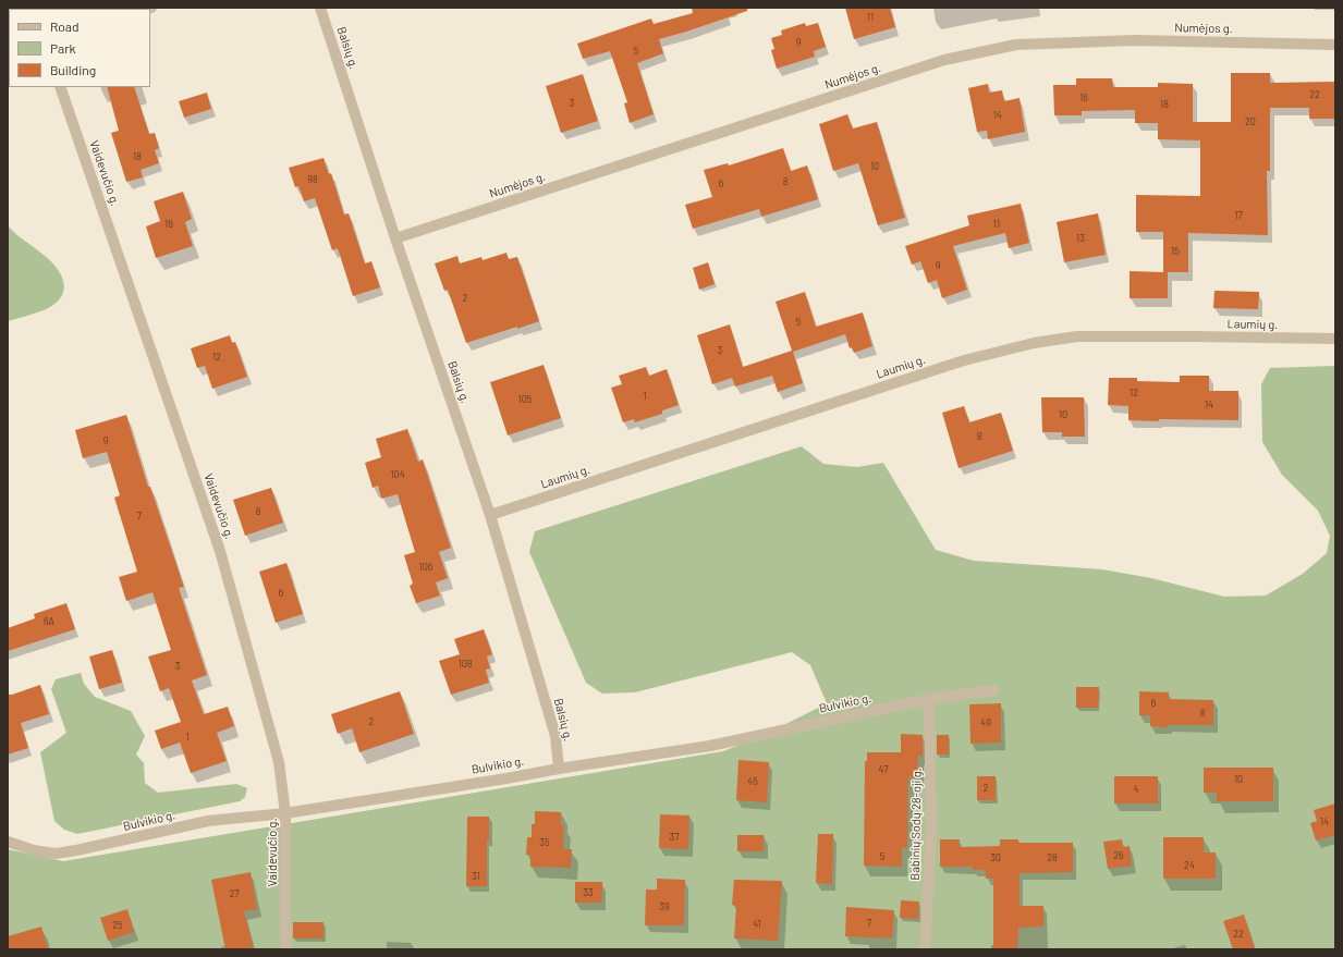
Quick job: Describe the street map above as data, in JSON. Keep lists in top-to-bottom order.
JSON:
{
  "streets": {
    "street": [
      "Numėjos g.",
      "Balsių g.",
      "Vaidevučio g.",
      "Laumių g.",
      "Bulvikio g.",
      "Babinių Sodų 28-oji g."
    ]
  },
  "crossings": [
    ["Numėjos g.", "Balsių g."],
    ["Balsių g.", "Laumių g."],
    ["Balsių g.", "Bulvikio g."],
    ["Vaidevučio g.", "Bulvikio g."],
    ["Bulvikio g.", "Babinių Sodų 28-oji g."]
  ],
  "house_numbers": [
    "11",
    "9",
    "5",
    "22",
    "16",
    "3",
    "18",
    "14",
    "20",
    "18",
    "10",
    "98",
    "8",
    "6",
    "17",
    "16",
    "11",
    "13",
    "15",
    "9",
    "2",
    "5",
    "3",
    "12",
    "12",
    "1",
    "105",
    "14",
    "10",
    "8",
    "9",
    "104",
    "8",
    "7",
    "106",
    "6",
    "6A",
    "108",
    "3",
    "6",
    "8",
    "2",
    "49",
    "1",
    "47",
    "10",
    "45",
    "2",
    "4",
    "14",
    "37",
    "35",
    "26",
    "5",
    "30",
    "28",
    "24",
    "31",
    "33",
    "27",
    "39",
    "7",
    "41",
    "25",
    "22"
  ],
  "legend": ["Road", "Park", "Building"]
}
